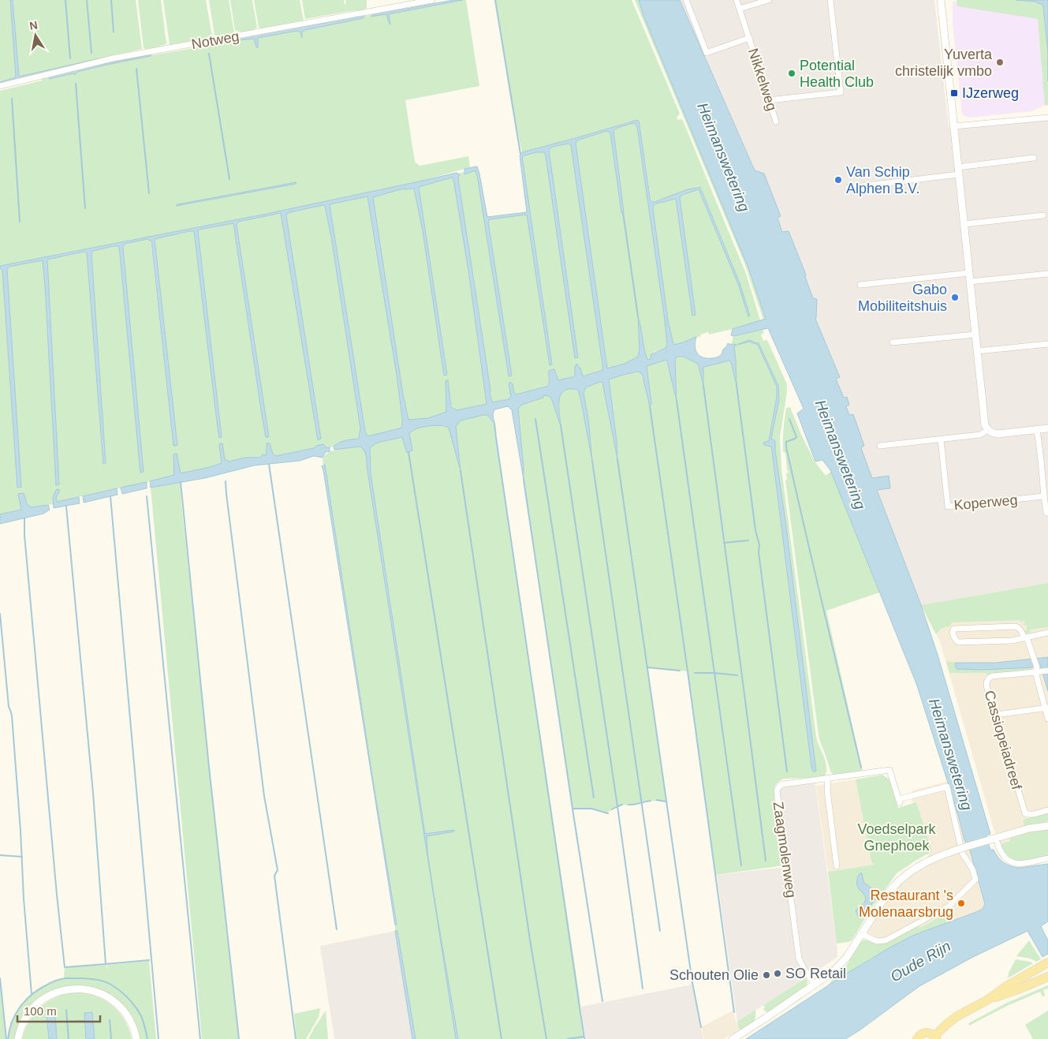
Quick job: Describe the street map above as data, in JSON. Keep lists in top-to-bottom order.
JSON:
{
  "streets": {
    "street": [
      "Notweg",
      "Nikkelweg",
      "Koperweg",
      "Cassiopeiadreef",
      "Zaagmolenweg"
    ]
  },
  "water": ["Heimanswetering", "Oude Rijn"],
  "parks": ["Voedselpark Gnephoek"],
  "places": {
    "other": [
      "Yuverta christelijk vmbo",
      "Potential Health Club",
      "Van Schip Alphen B.V.",
      "Gabo Mobiliteitshuis",
      "Restaurant 's Molenaarsbrug",
      "SO Retail",
      "Schouten Olie"
    ],
    "transit": ["IJzerweg"]
  },
  "scale_bar": "100 m",
  "north": "top"
}
